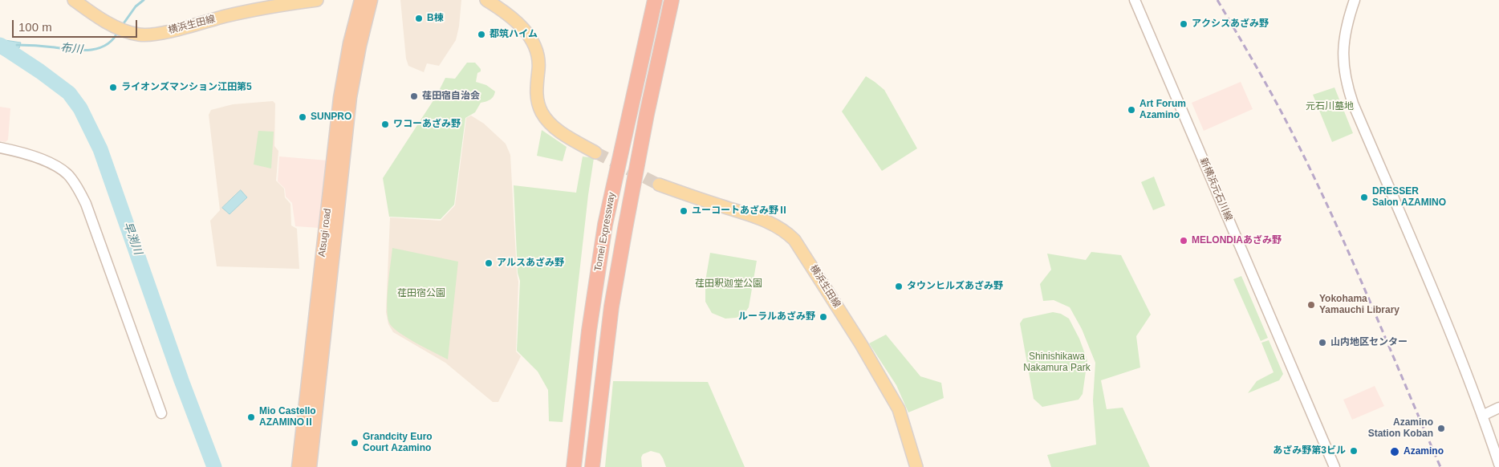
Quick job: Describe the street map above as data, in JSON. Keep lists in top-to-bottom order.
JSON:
{
  "streets": {
    "highway": ["Tomei Expressway", "Atsugi road"],
    "main road": ["横浜生田線"],
    "street": ["新横浜元石川線"]
  },
  "water": ["布川", "早渕川"],
  "parks": [
    "元石川墓地",
    "荏田釈迦堂公園",
    "荏田宿公園",
    "Shinishikawa Nakamura Park"
  ],
  "places": [
    "B棟",
    "アクシスあざみ野",
    "都筑ハイム",
    "ライオンズマンション江田第5",
    "荏田宿自治会",
    "Art Forum Azamino",
    "SUNPRO",
    "ワコーあざみ野",
    "DRESSER Salon AZAMINO",
    "ユーコートあざみ野Ⅱ",
    "MELONDIAあざみ野",
    "アルスあざみ野",
    "タウンヒルズあざみ野",
    "Yokohama Yamauchi Library",
    "ルーラルあざみ野",
    "山内地区センター",
    "Mio Castello AZAMINOⅡ",
    "Azamino Station Koban",
    "Grandcity Euro Court Azamino",
    "あざみ野第3ビル",
    "Azamino"
  ],
  "scale_bar": "100 m"
}
